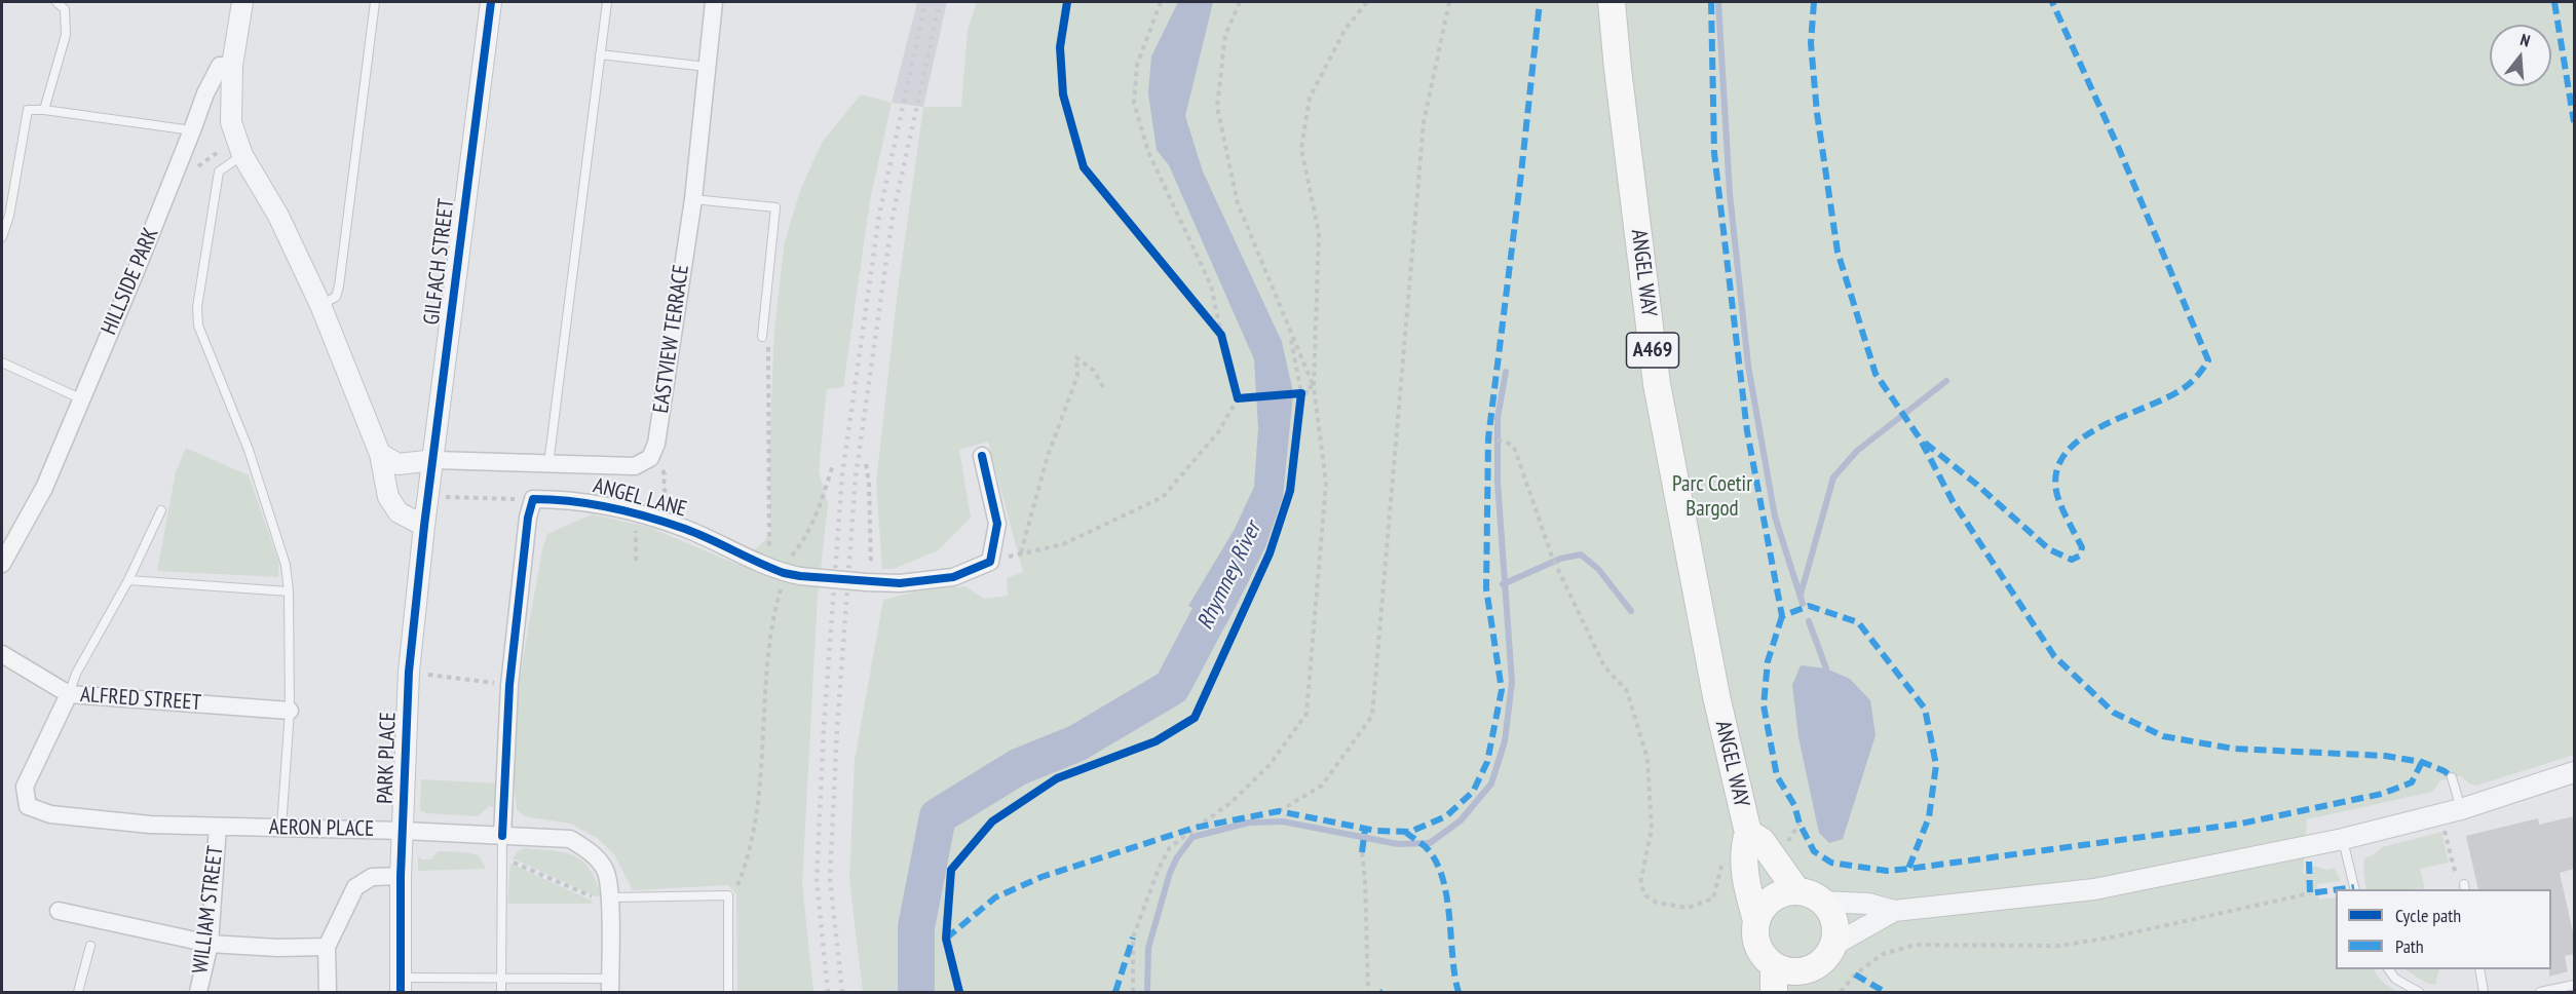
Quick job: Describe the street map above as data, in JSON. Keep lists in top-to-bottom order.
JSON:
{
  "streets": {
    "main road": ["ANGEL WAY", "A469"],
    "street": [
      "GILFACH STREET",
      "HILLSIDE PARK",
      "EASTVIEW TERRACE",
      "ANGEL LANE",
      "ALFRED STREET",
      "PARK PLACE",
      "AERON PLACE",
      "WILLIAM STREET"
    ]
  },
  "crossings": [
    ["GILFACH STREET", "EASTVIEW TERRACE"],
    ["GILFACH STREET", "PARK PLACE"],
    ["ANGEL WAY", "A469"],
    ["ALFRED STREET", "AERON PLACE"],
    ["PARK PLACE", "AERON PLACE"],
    ["AERON PLACE", "WILLIAM STREET"]
  ],
  "water": ["Rhymney River"],
  "parks": ["Parc Coetir Bargod"],
  "legend": ["Cycle path", "Path"],
  "north": "top"
}
